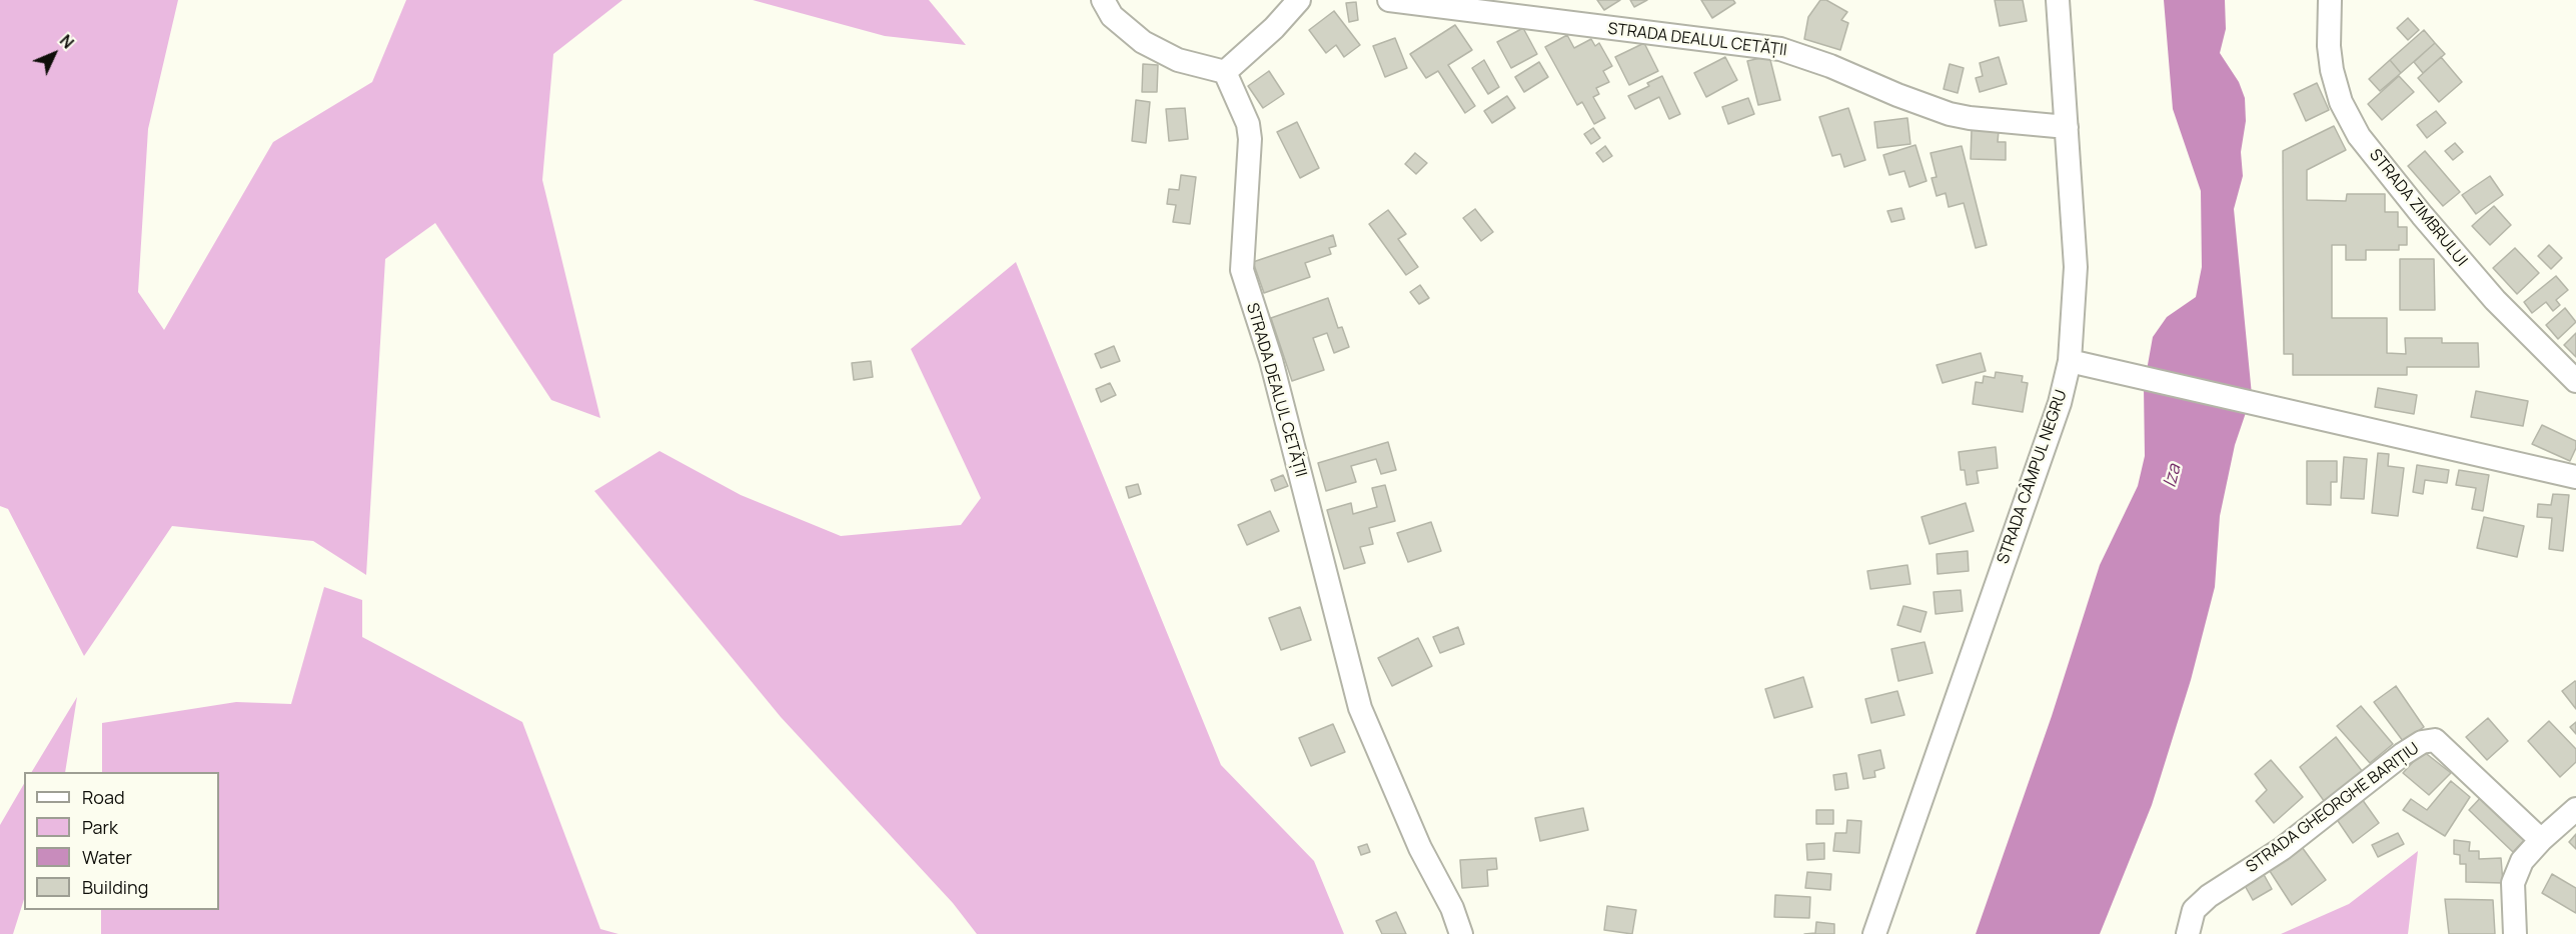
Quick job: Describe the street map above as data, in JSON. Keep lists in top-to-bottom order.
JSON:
{
  "streets": {
    "street": [
      "STRADA DEALUL CETĂȚII",
      "STRADA ZIMBRULUI",
      "STRADA CÂMPUL NEGRU",
      "STRADA GHEORGHE BARIȚIU"
    ]
  },
  "crossings": [
    ["STRADA DEALUL CETĂȚII", "STRADA CÂMPUL NEGRU"]
  ],
  "water": ["Iza"],
  "legend": [
    "Road",
    "Park",
    "Water",
    "Building"
  ],
  "north": "top right"
}
